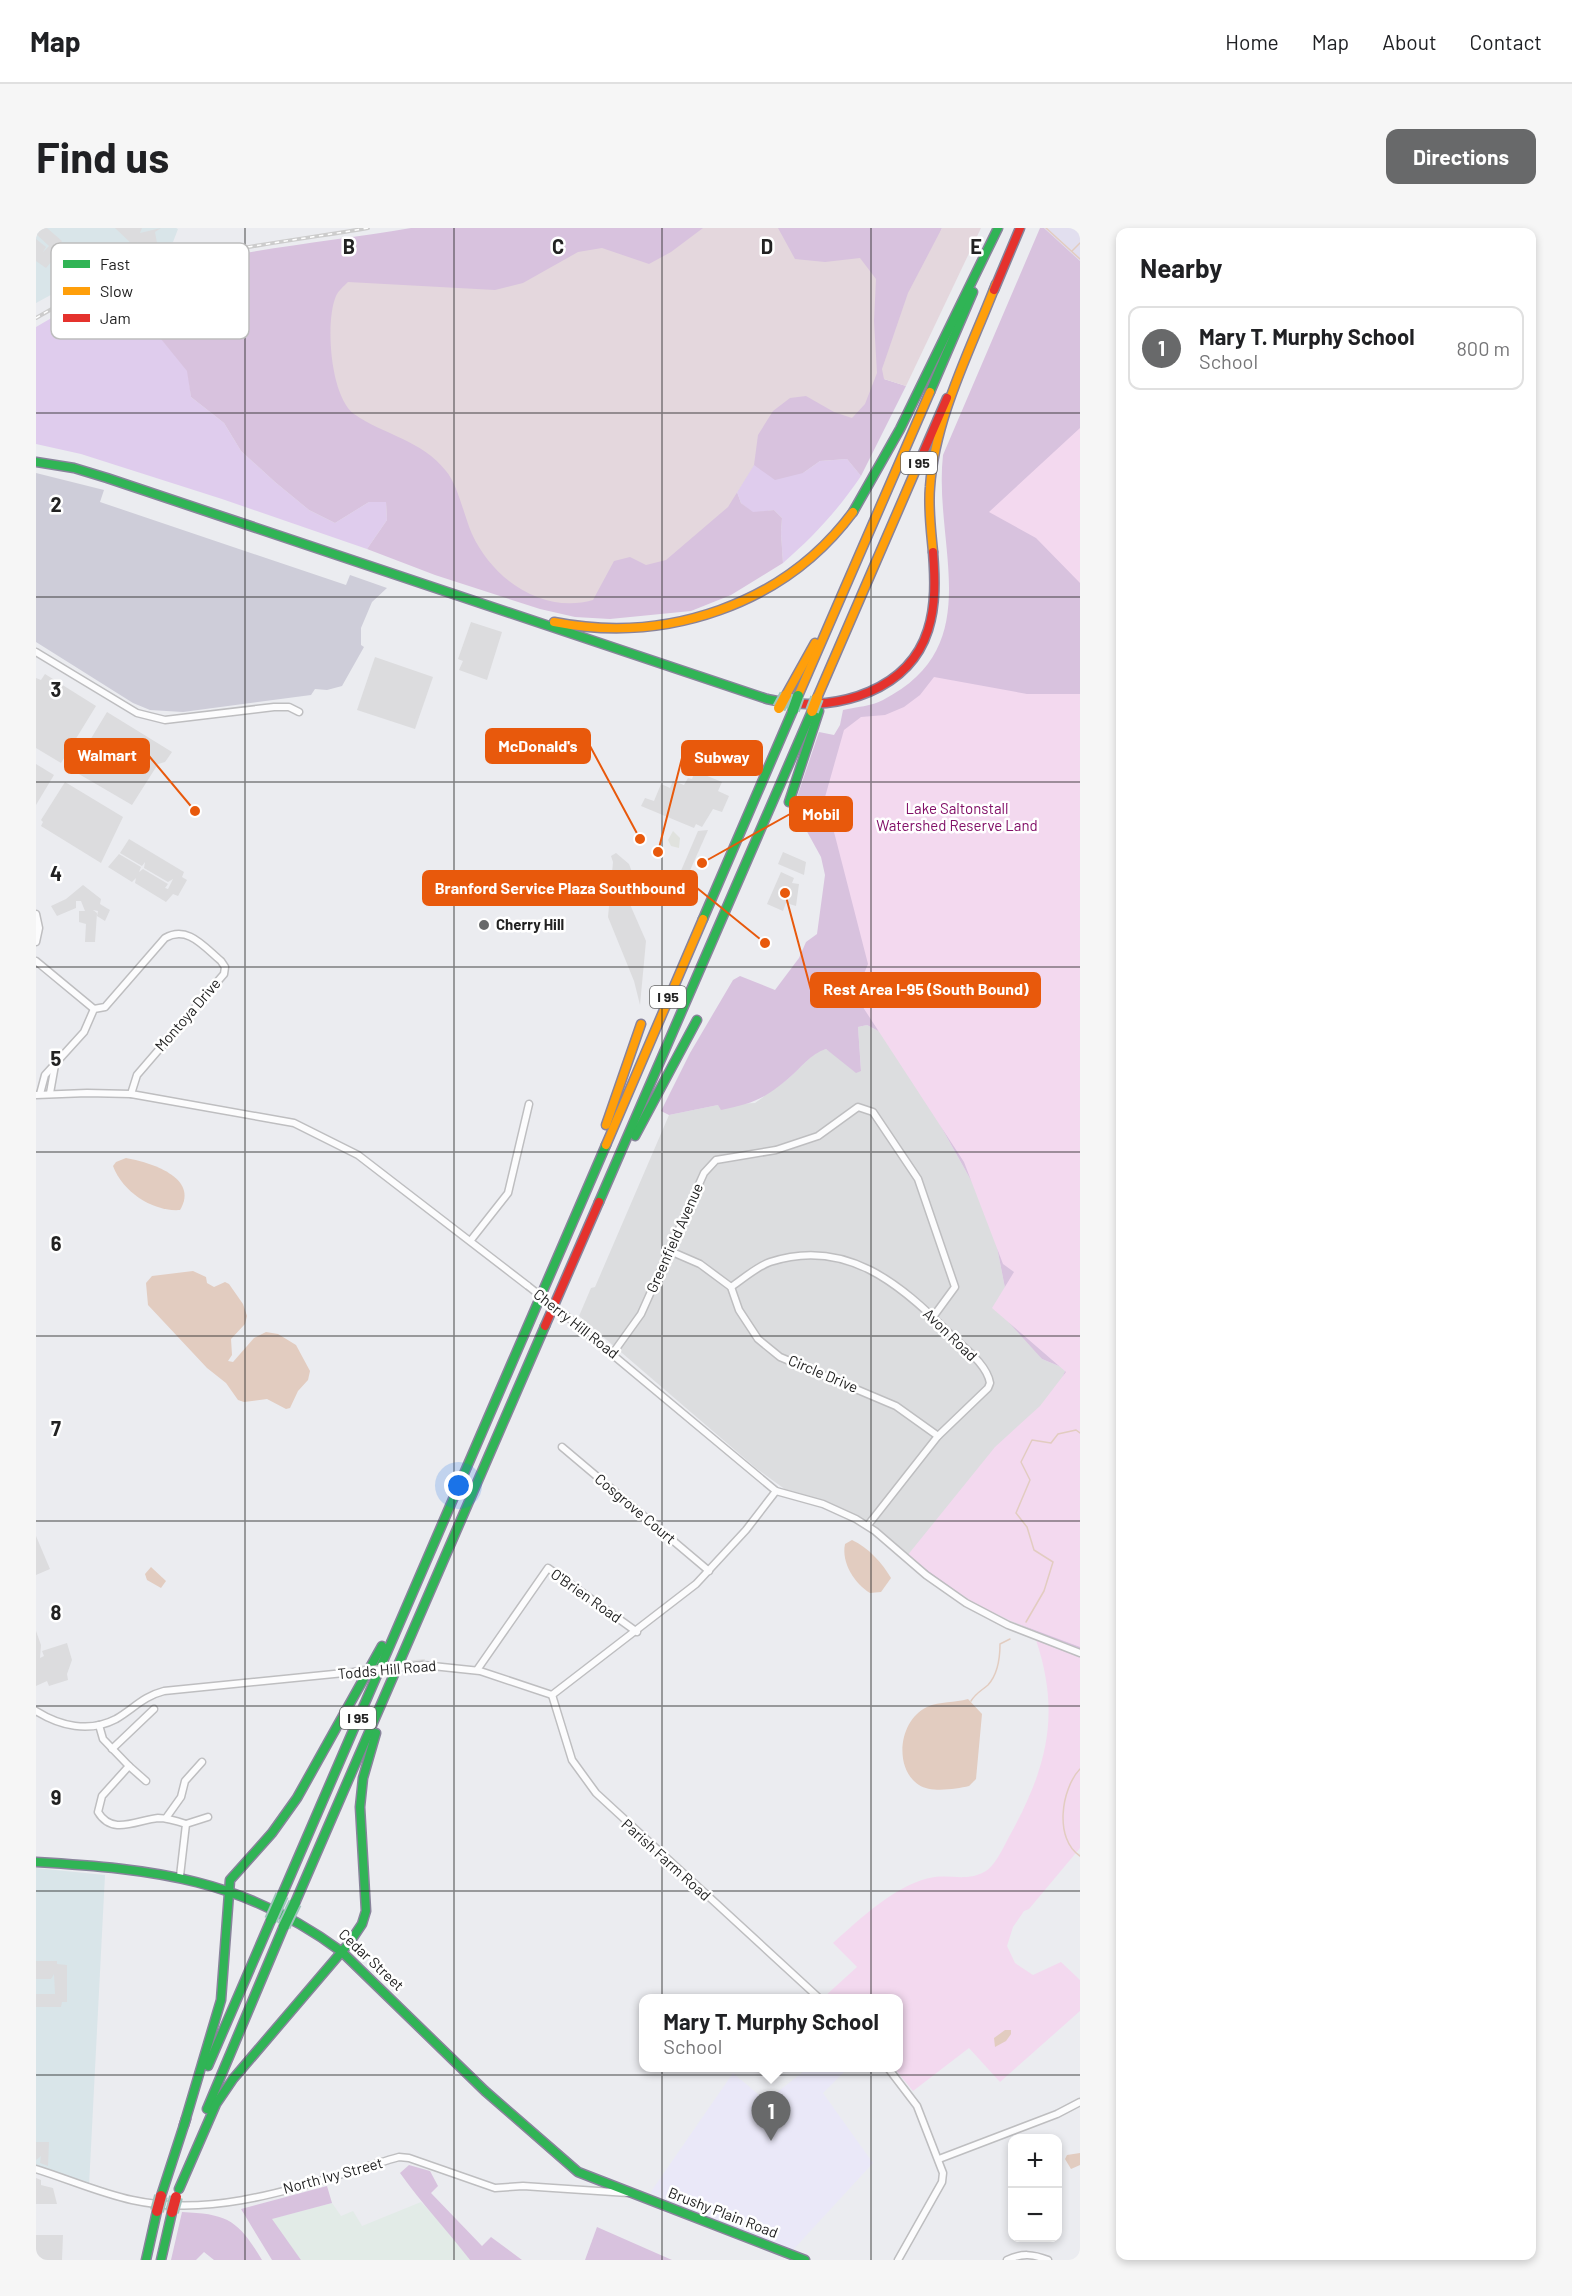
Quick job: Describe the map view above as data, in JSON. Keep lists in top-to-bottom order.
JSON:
{
  "streets": {
    "main road": ["I 95", "Cedar Street", "Brushy Plain Road"],
    "street": [
      "Montoya Drive",
      "Greenfield Avenue",
      "Cherry Hill Road",
      "Avon Road",
      "Circle Drive",
      "Cosgrove Court",
      "O'Brien Road",
      "Todds Hill Road",
      "Parish Farm Road",
      "North Ivy Street"
    ]
  },
  "crossings": [
    ["Montoya Drive", "Cherry Hill Road"],
    ["Greenfield Avenue", "Cherry Hill Road"],
    ["Greenfield Avenue", "Avon Road"],
    ["Greenfield Avenue", "Circle Drive"],
    ["Cherry Hill Road", "Avon Road"],
    ["Avon Road", "Circle Drive"],
    ["O'Brien Road", "Todds Hill Road"],
    ["Todds Hill Road", "Parish Farm Road"],
    ["Cedar Street", "North Ivy Street"],
    ["Cedar Street", "Brushy Plain Road"],
    ["North Ivy Street", "Brushy Plain Road"]
  ],
  "parks": ["Lake Saltonstall Watershed Reserve Land"],
  "places": [
    "Walmart",
    "McDonald's",
    "Subway",
    "Mobil",
    "Rest Area I-95 (South Bound)",
    "Cherry Hill",
    "Branford Service Plaza Southbound"
  ],
  "legend": ["Fast", "Slow", "Jam"],
  "page": {
    "header": "Map",
    "nav": [
      "Home",
      "Map",
      "About",
      "Contact"
    ],
    "buttons": "Directions",
    "title": "Find us",
    "heading": "Nearby",
    "list": [
      {
        "mark": "1",
        "name": "Mary T. Murphy School",
        "note": "School",
        "value": "800 m"
      }
    ],
    "popup": ["Mary T. Murphy School", "School"],
    "pins": "1",
    "map_buttons": ["+", "−"]
  },
  "grid": {
    "columns": [
      "B",
      "C",
      "D",
      "E"
    ],
    "rows": [
      "2",
      "3",
      "4",
      "5",
      "6",
      "7",
      "8",
      "9"
    ]
  }
}
